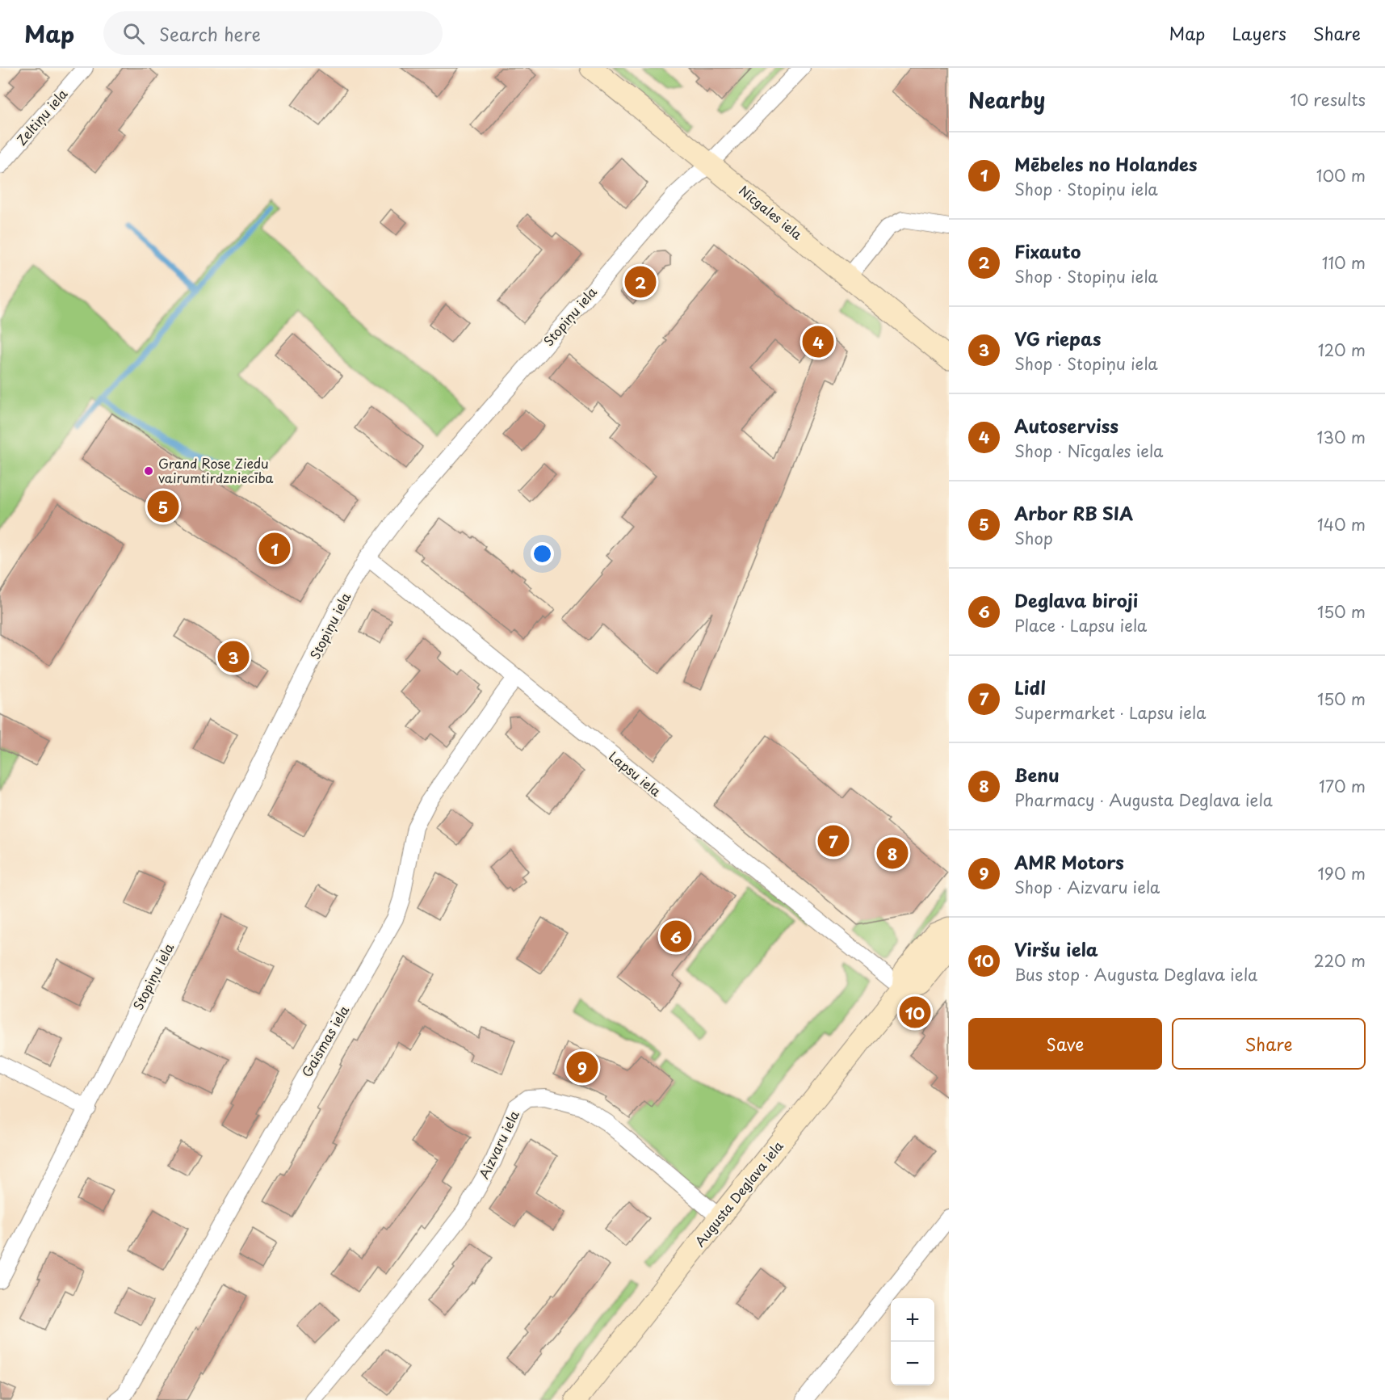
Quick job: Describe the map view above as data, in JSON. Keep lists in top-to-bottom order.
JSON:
{
  "streets": {
    "main road": ["Nīcgales iela", "Augusta Deglava iela"],
    "street": [
      "Zeltiņu iela",
      "Stopiņu iela",
      "Lapsu iela",
      "Gaismas iela",
      "Aizvaru iela"
    ]
  },
  "crossings": [
    ["Nīcgales iela", "Stopiņu iela"],
    ["Stopiņu iela", "Lapsu iela"],
    ["Lapsu iela", "Gaismas iela"],
    ["Lapsu iela", "Augusta Deglava iela"],
    ["Aizvaru iela", "Augusta Deglava iela"]
  ],
  "places": ["Grand Rose Ziedu vairumtirdzniecība"],
  "page": {
    "header": "Map",
    "search": "Search here",
    "nav": ["Map", "Layers", "Share"],
    "heading": ["Nearby", "10 results"],
    "list": [
      {
        "mark": "1",
        "name": "Mēbeles no Holandes",
        "note": "Shop · Stopiņu iela",
        "value": "100 m"
      },
      {
        "mark": "2",
        "name": "Fixauto",
        "note": "Shop · Stopiņu iela",
        "value": "110 m"
      },
      {
        "mark": "3",
        "name": "VG riepas",
        "note": "Shop · Stopiņu iela",
        "value": "120 m"
      },
      {
        "mark": "4",
        "name": "Autoserviss",
        "note": "Shop · Nīcgales iela",
        "value": "130 m"
      },
      {
        "mark": "5",
        "name": "Arbor RB SIA",
        "note": "Shop",
        "value": "140 m"
      },
      {
        "mark": "6",
        "name": "Deglava biroji",
        "note": "Place · Lapsu iela",
        "value": "150 m"
      },
      {
        "mark": "7",
        "name": "Lidl",
        "note": "Supermarket · Lapsu iela",
        "value": "150 m"
      },
      {
        "mark": "8",
        "name": "Benu",
        "note": "Pharmacy · Augusta Deglava iela",
        "value": "170 m"
      },
      {
        "mark": "9",
        "name": "AMR Motors",
        "note": "Shop · Aizvaru iela",
        "value": "190 m"
      },
      {
        "mark": "10",
        "name": "Viršu iela",
        "note": "Bus stop · Augusta Deglava iela",
        "value": "220 m"
      }
    ],
    "pins": [
      "2",
      "4",
      "5",
      "1",
      "3",
      "7",
      "8",
      "6",
      "10",
      "9"
    ],
    "buttons": ["Save", "Share"],
    "map_buttons": ["+", "−"]
  }
}
